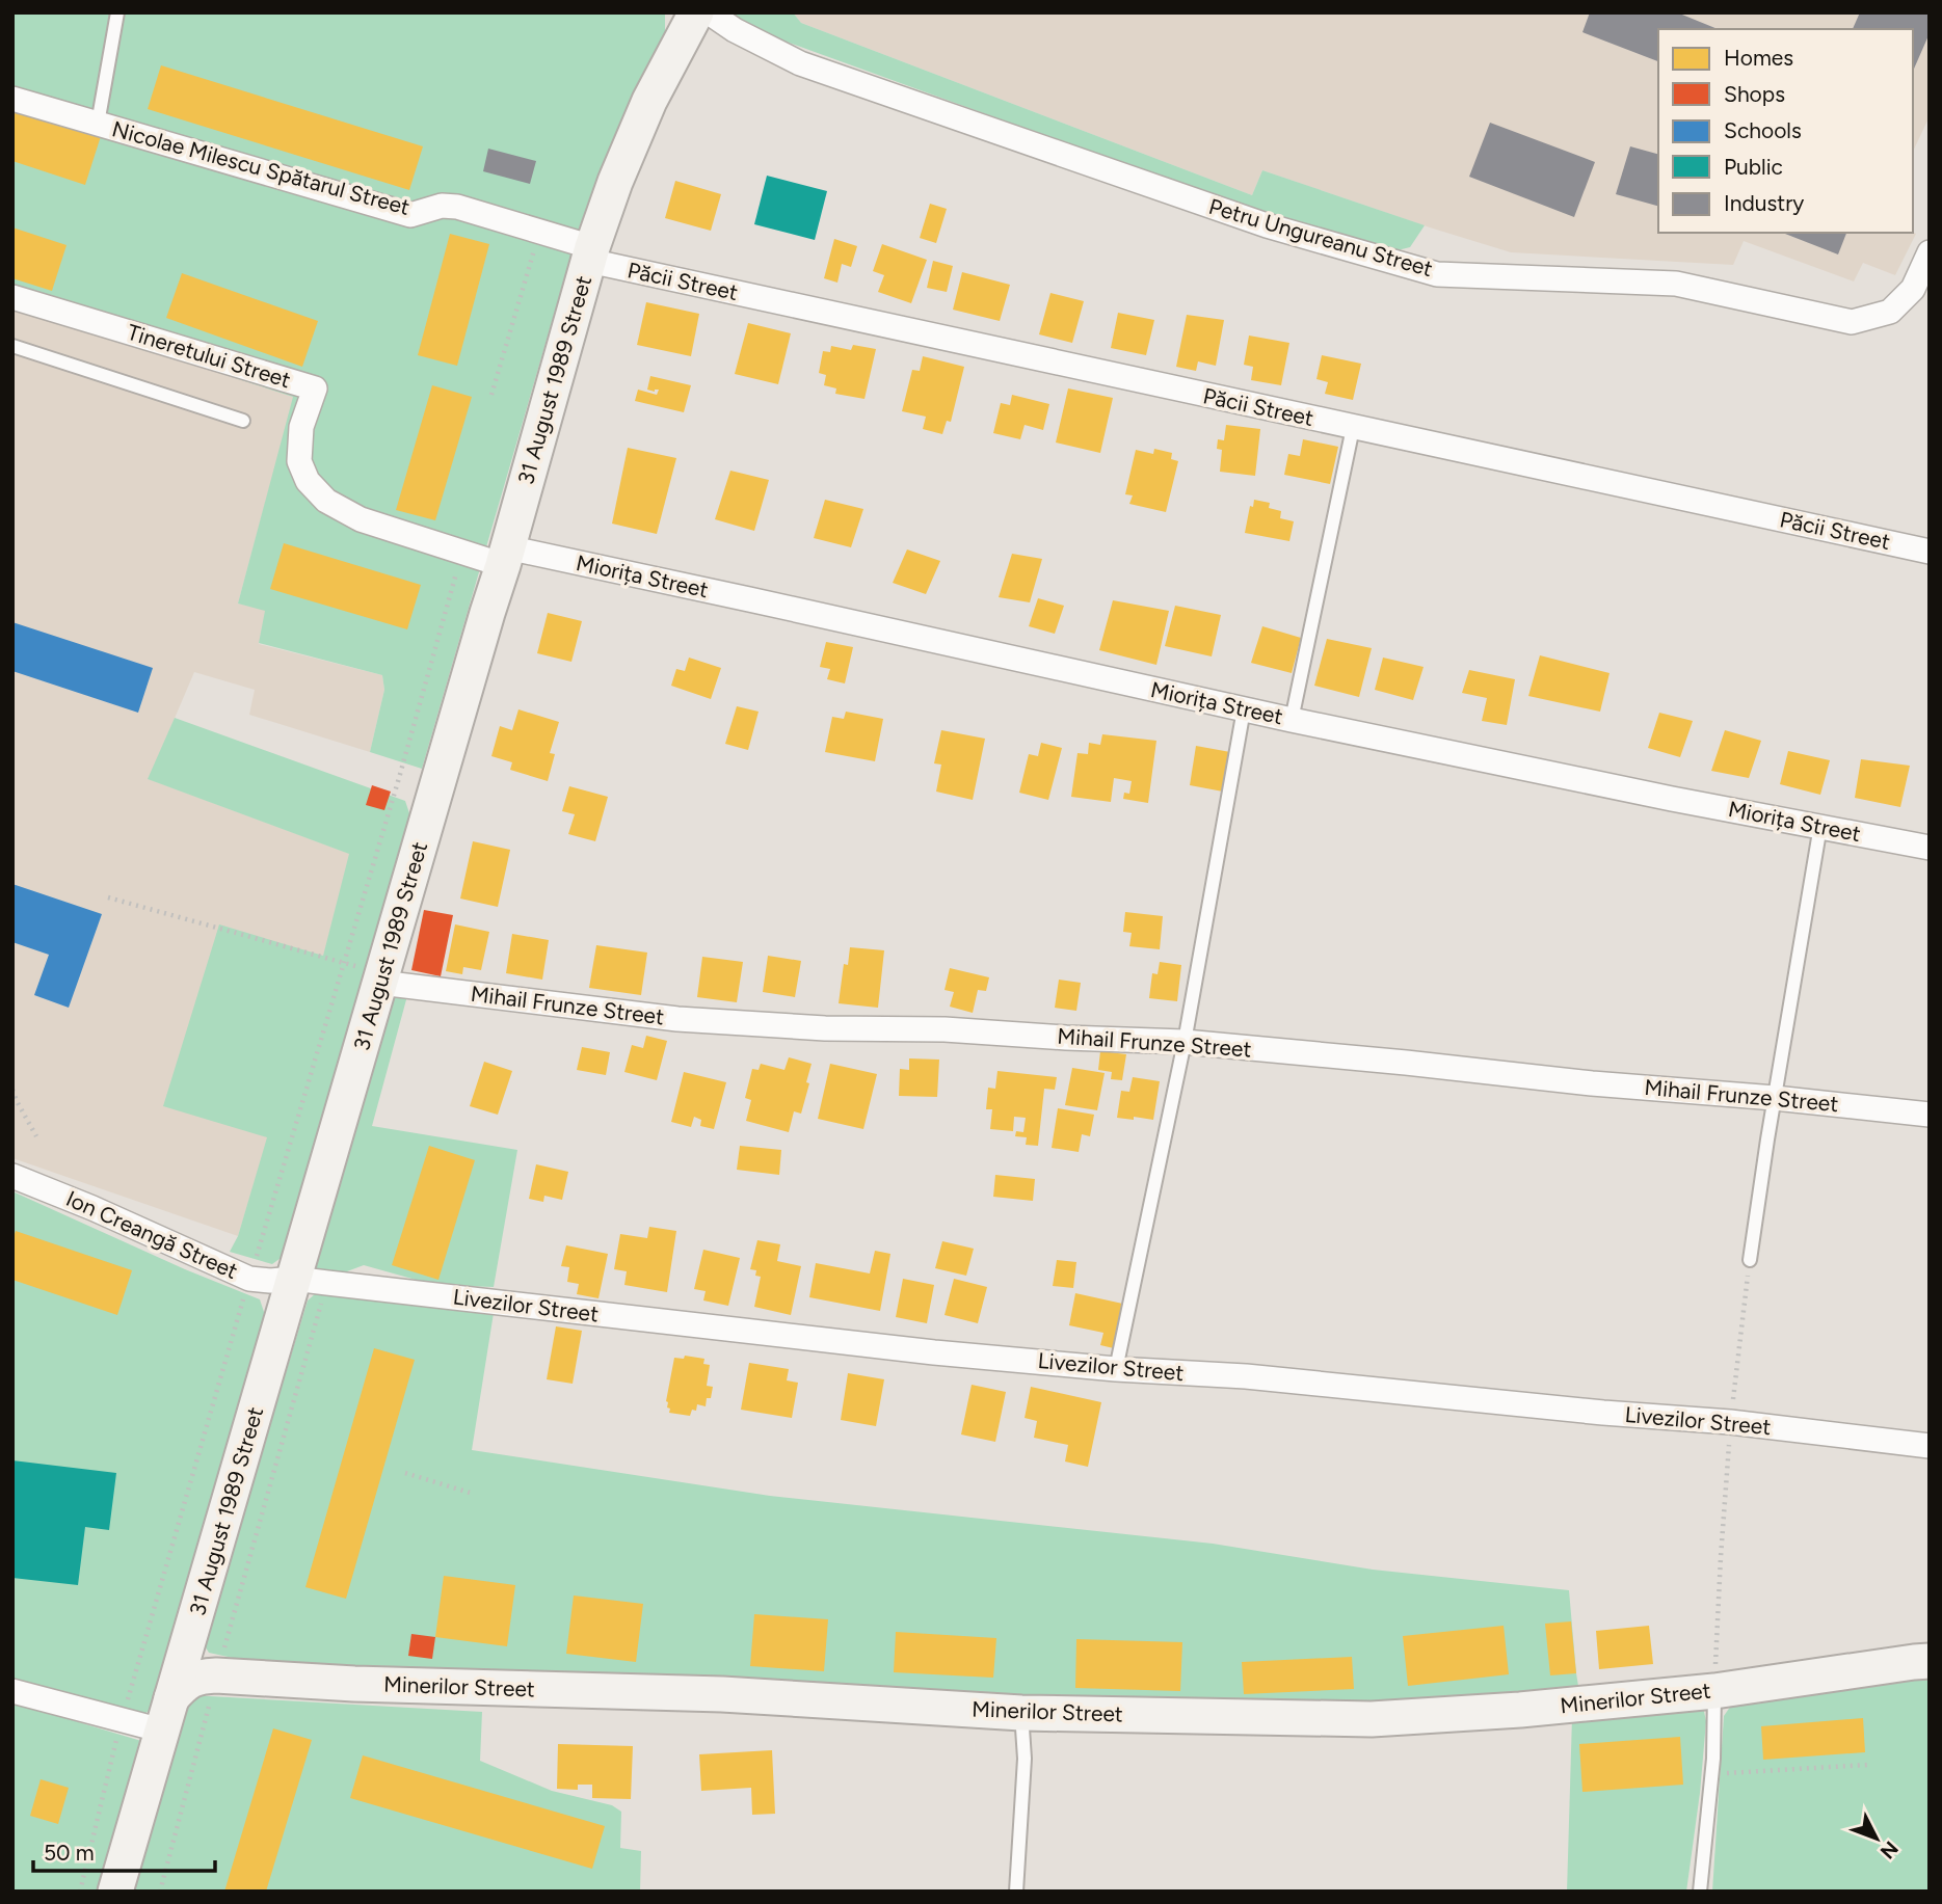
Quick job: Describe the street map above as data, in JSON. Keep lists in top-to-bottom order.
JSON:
{
  "streets": {
    "street": [
      "Nicolae Milescu Spătarul Street",
      "Petru Ungureanu Street",
      "Păcii Street",
      "Tineretului Street",
      "31 August 1989 Street",
      "Miorița Street",
      "Mihail Frunze Street",
      "Ion Creangă Street",
      "Livezilor Street",
      "Minerilor Street"
    ]
  },
  "crossings": [
    ["Nicolae Milescu Spătarul Street", "Păcii Street"],
    ["Nicolae Milescu Spătarul Street", "31 August 1989 Street"],
    ["Păcii Street", "31 August 1989 Street"],
    ["Tineretului Street", "31 August 1989 Street"],
    ["Tineretului Street", "Miorița Street"],
    ["31 August 1989 Street", "Miorița Street"],
    ["31 August 1989 Street", "Mihail Frunze Street"],
    ["31 August 1989 Street", "Ion Creangă Street"],
    ["31 August 1989 Street", "Livezilor Street"],
    ["31 August 1989 Street", "Minerilor Street"],
    ["Ion Creangă Street", "Livezilor Street"]
  ],
  "legend": [
    "Homes",
    "Shops",
    "Schools",
    "Public",
    "Industry"
  ],
  "scale_bar": "50 m",
  "north": "bottom right"
}
